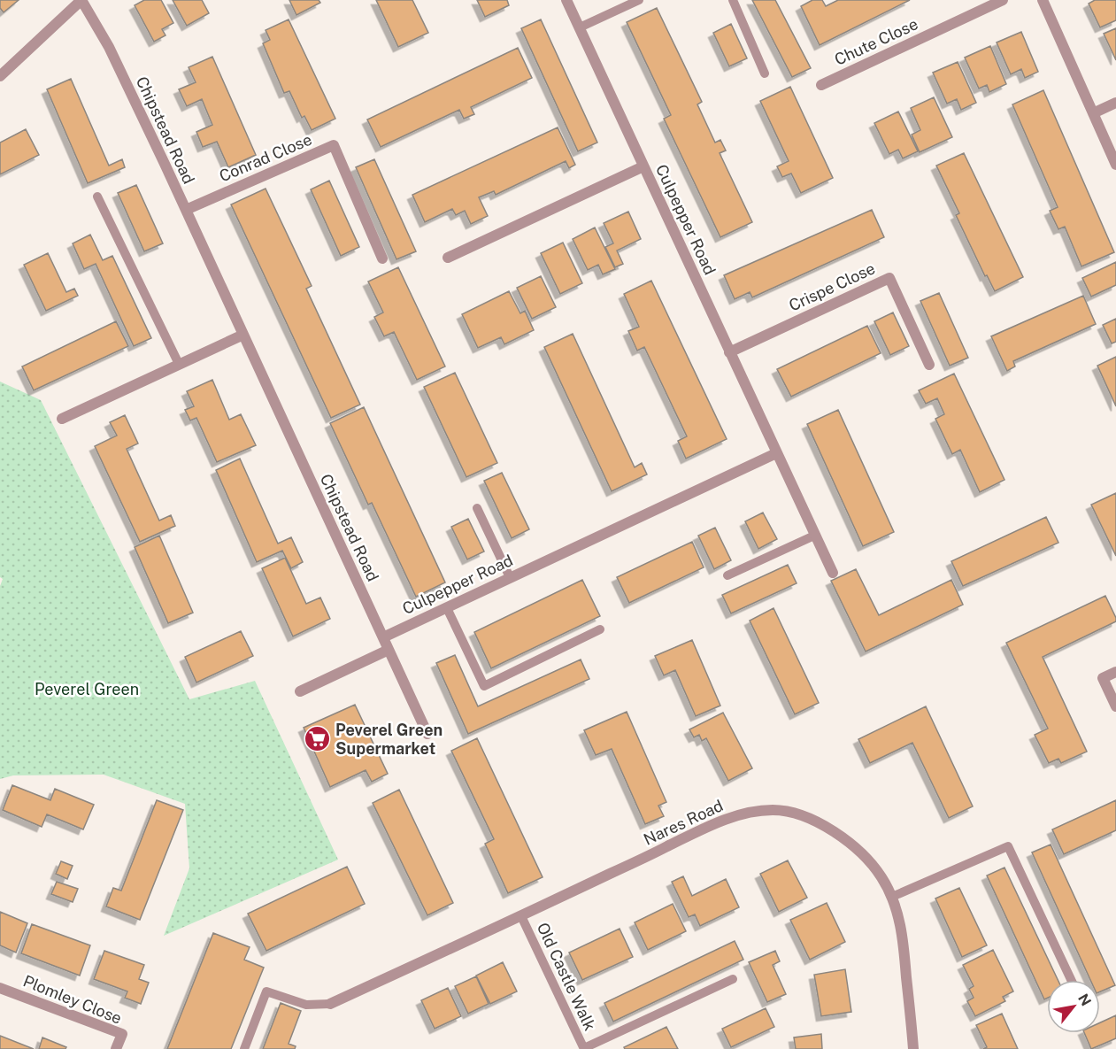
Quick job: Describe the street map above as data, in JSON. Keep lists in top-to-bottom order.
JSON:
{
  "streets": {
    "street": [
      "Chute Close",
      "Chipstead Road",
      "Conrad Close",
      "Culpepper Road",
      "Crispe Close",
      "Nares Road",
      "Plomley Close"
    ],
    "lane": ["Old Castle Walk"]
  },
  "crossings": [
    ["Chipstead Road", "Conrad Close"],
    ["Chipstead Road", "Culpepper Road"],
    ["Culpepper Road", "Crispe Close"],
    ["Nares Road", "Old Castle Walk"]
  ],
  "parks": ["Peverel Green"],
  "places": {
    "supermarket": ["Peverel Green Supermarket"]
  },
  "north": "top right"
}
